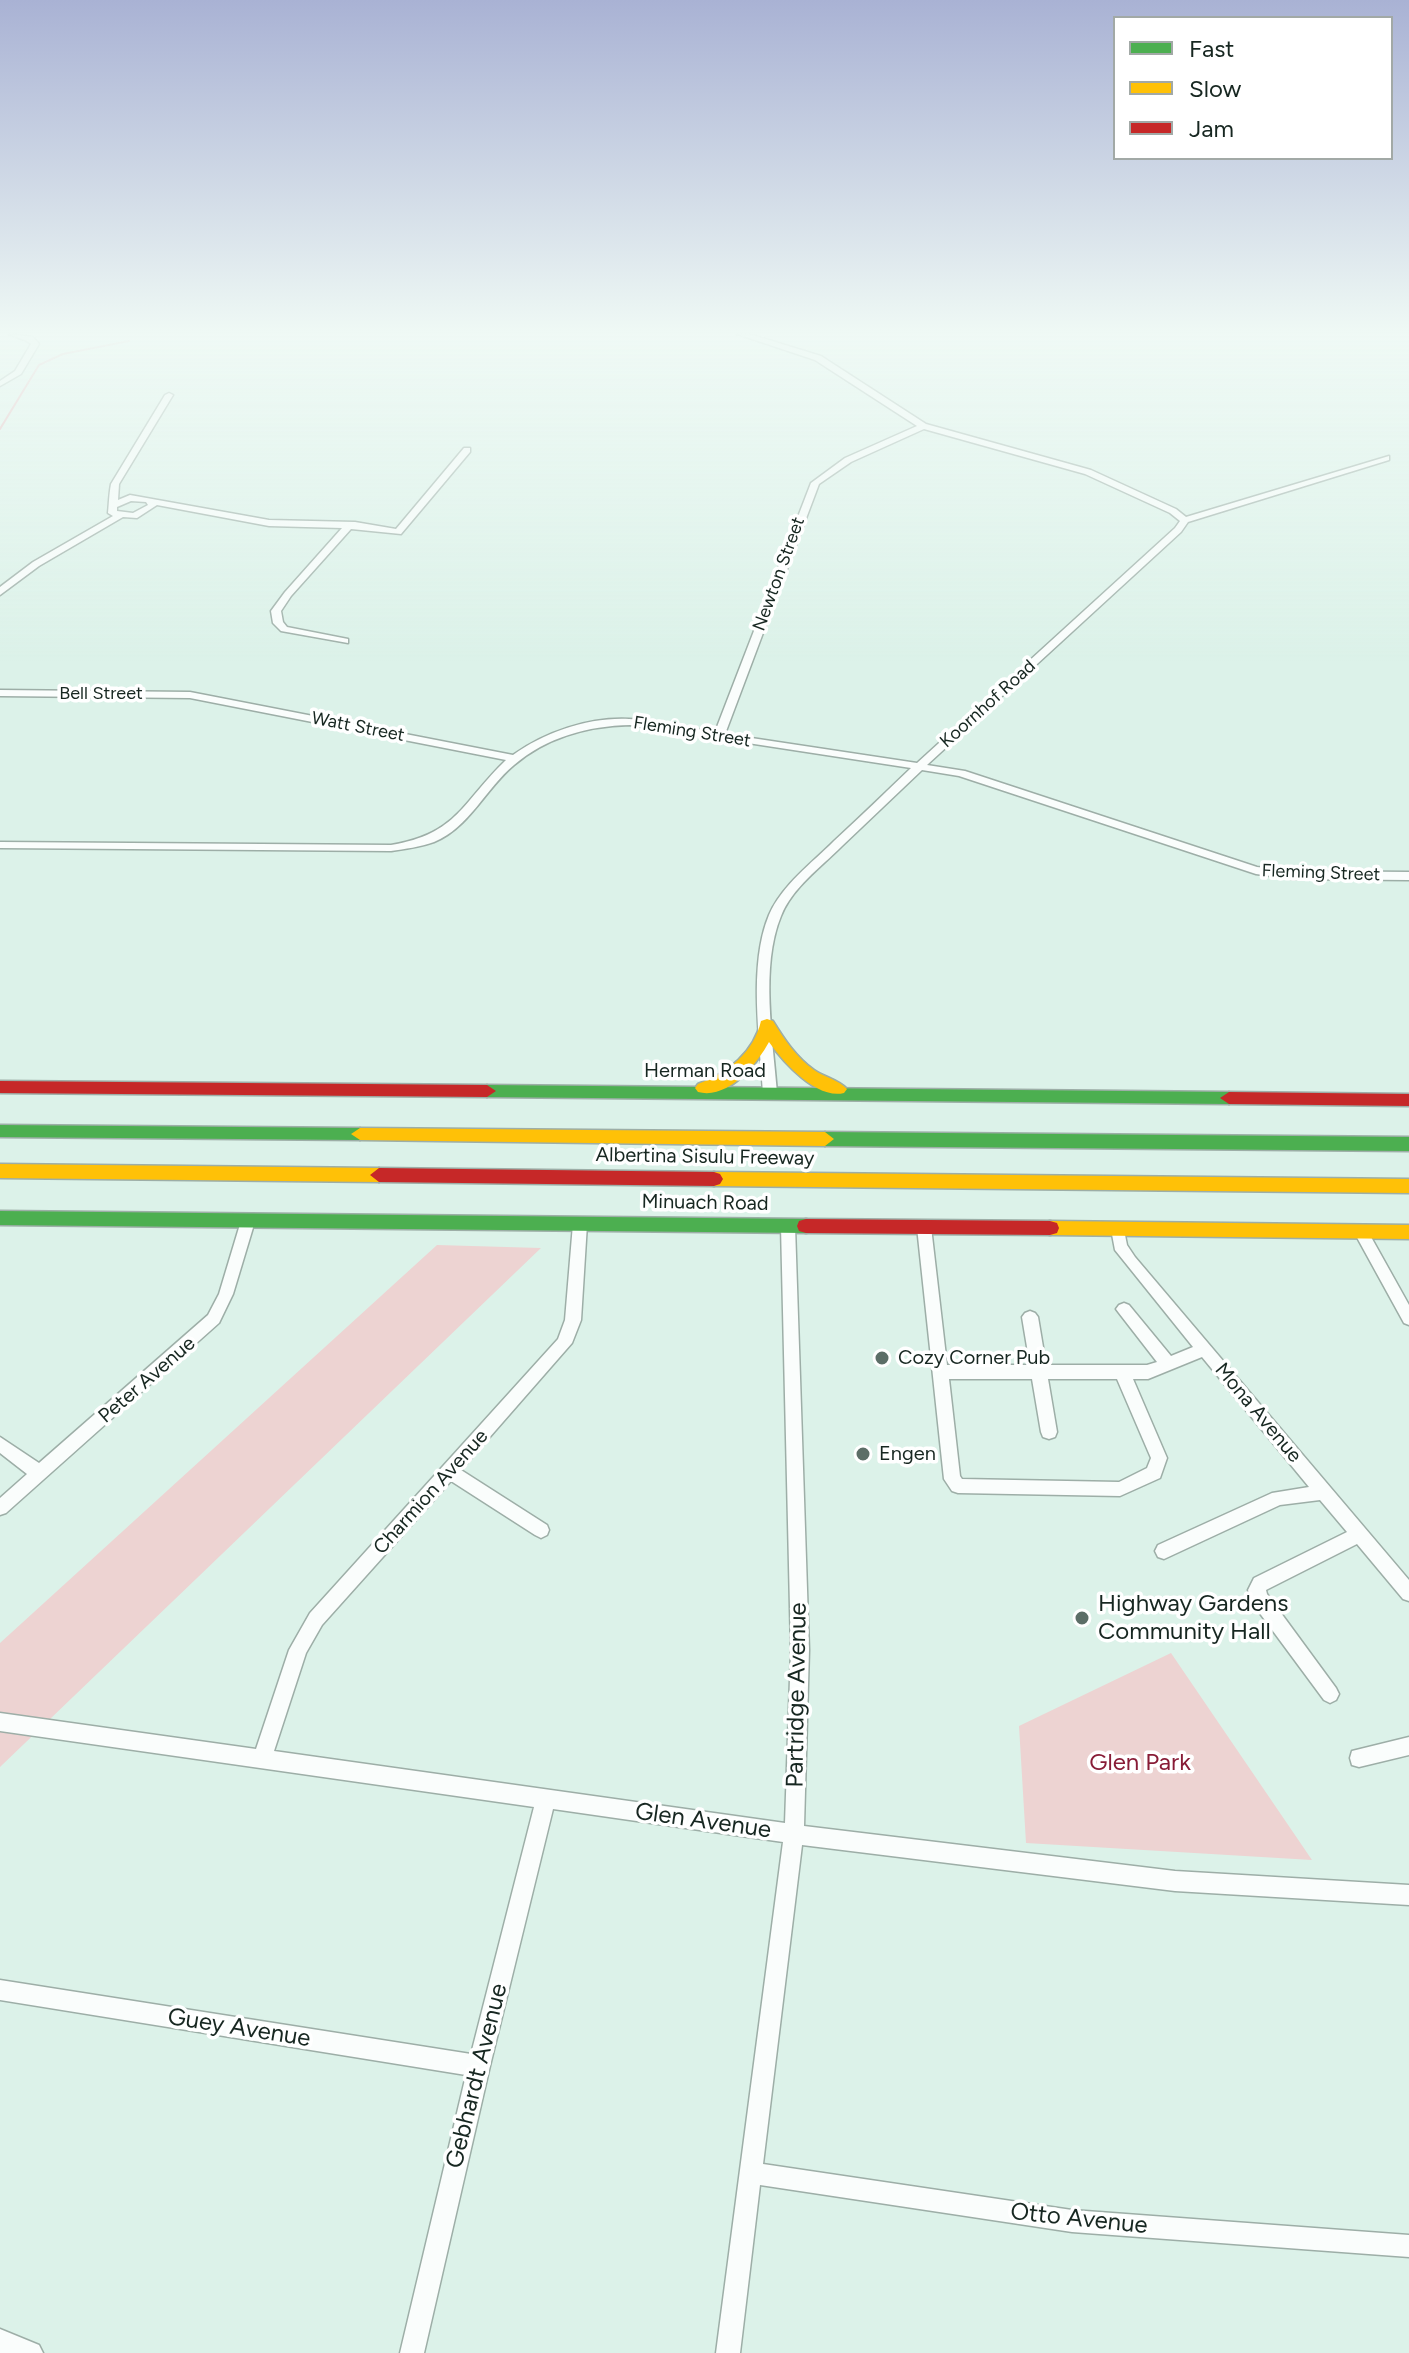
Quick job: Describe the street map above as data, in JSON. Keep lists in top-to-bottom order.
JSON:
{
  "streets": {
    "main road": ["Herman Road", "Albertina Sisulu Freeway", "Minuach Road"],
    "street": [
      "Newton Street",
      "Bell Street",
      "Koornhof Road",
      "Watt Street",
      "Fleming Street",
      "Peter Avenue",
      "Mona Avenue",
      "Charmion Avenue",
      "Partridge Avenue",
      "Glen Avenue",
      "Guey Avenue",
      "Gebhardt Avenue",
      "Otto Avenue"
    ]
  },
  "crossings": [
    ["Newton Street", "Fleming Street"],
    ["Bell Street", "Watt Street"],
    ["Koornhof Road", "Fleming Street"],
    ["Koornhof Road", "Herman Road"],
    ["Watt Street", "Fleming Street"],
    ["Minuach Road", "Peter Avenue"],
    ["Minuach Road", "Mona Avenue"],
    ["Minuach Road", "Charmion Avenue"],
    ["Minuach Road", "Partridge Avenue"],
    ["Charmion Avenue", "Glen Avenue"],
    ["Partridge Avenue", "Glen Avenue"],
    ["Partridge Avenue", "Otto Avenue"],
    ["Glen Avenue", "Gebhardt Avenue"],
    ["Guey Avenue", "Gebhardt Avenue"]
  ],
  "parks": ["Glen Park"],
  "places": ["Cozy Corner Pub", "Engen", "Highway Gardens Community Hall"],
  "legend": ["Fast", "Slow", "Jam"]
}
